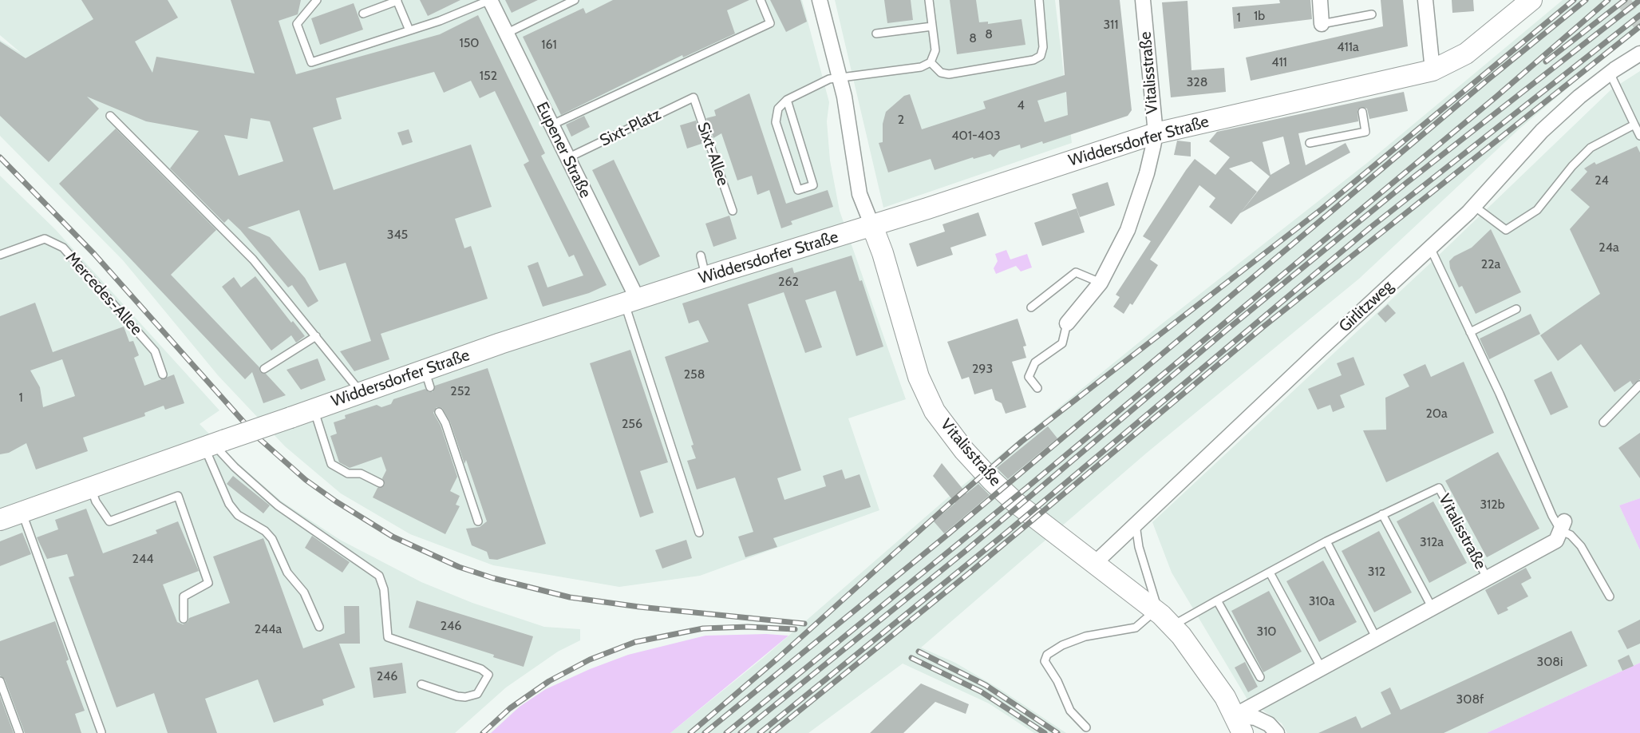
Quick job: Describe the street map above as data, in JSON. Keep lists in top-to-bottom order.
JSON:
{
  "streets": {
    "main road": ["Vitalisstraße", "Widdersdorfer Straße"],
    "street": ["Eupener Straße", "Girlitzweg"],
    "lane": ["Sixt-Platz", "Sixt-Allee", "Mercedes-Allee"]
  },
  "crossings": [
    ["Vitalisstraße", "Widdersdorfer Straße"],
    ["Vitalisstraße", "Girlitzweg"],
    ["Sixt-Platz", "Eupener Straße"],
    ["Sixt-Platz", "Sixt-Allee"],
    ["Widdersdorfer Straße", "Eupener Straße"]
  ],
  "house_numbers": [
    "1b",
    "1",
    "311",
    "8",
    "8",
    "150",
    "161",
    "411a",
    "411",
    "152",
    "328",
    "4",
    "2",
    "401-403",
    "24",
    "345",
    "24a",
    "22a",
    "262",
    "293",
    "258",
    "252",
    "1",
    "20a",
    "256",
    "312b",
    "312a",
    "244",
    "312",
    "310a",
    "246",
    "244a",
    "310",
    "308i",
    "246",
    "308f"
  ]
}
